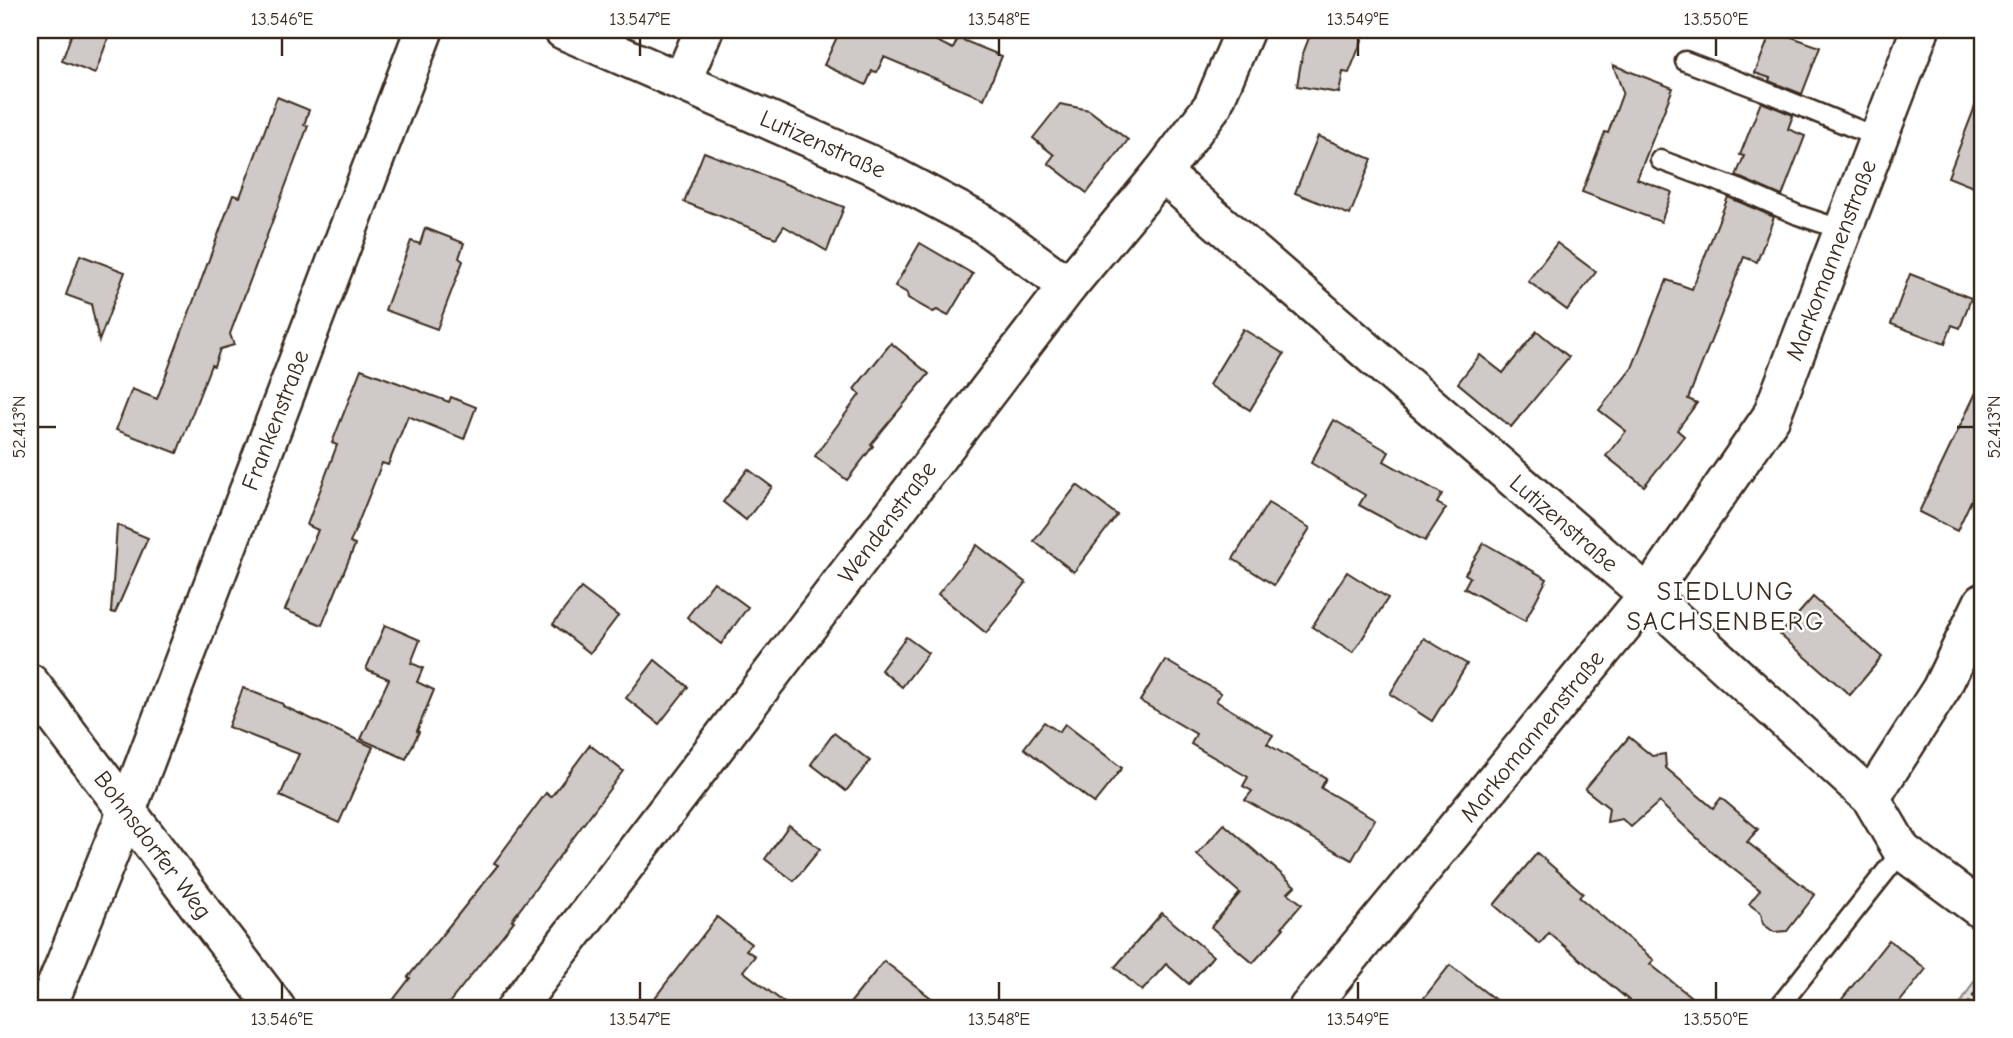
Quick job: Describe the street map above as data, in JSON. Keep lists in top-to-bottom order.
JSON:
{
  "streets": {
    "street": [
      "Lutizenstraße",
      "Markomannenstraße",
      "Frankenstraße",
      "Wendenstraße",
      "Bohnsdorfer Weg"
    ]
  },
  "crossings": [
    ["Lutizenstraße", "Markomannenstraße"],
    ["Lutizenstraße", "Wendenstraße"],
    ["Frankenstraße", "Bohnsdorfer Weg"]
  ],
  "districts": ["SIEDLUNG SACHSENBERG"],
  "coordinates": [
    "13.546°E",
    "13.547°E",
    "13.548°E",
    "13.549°E",
    "13.550°E",
    "52.413°N"
  ]
}
